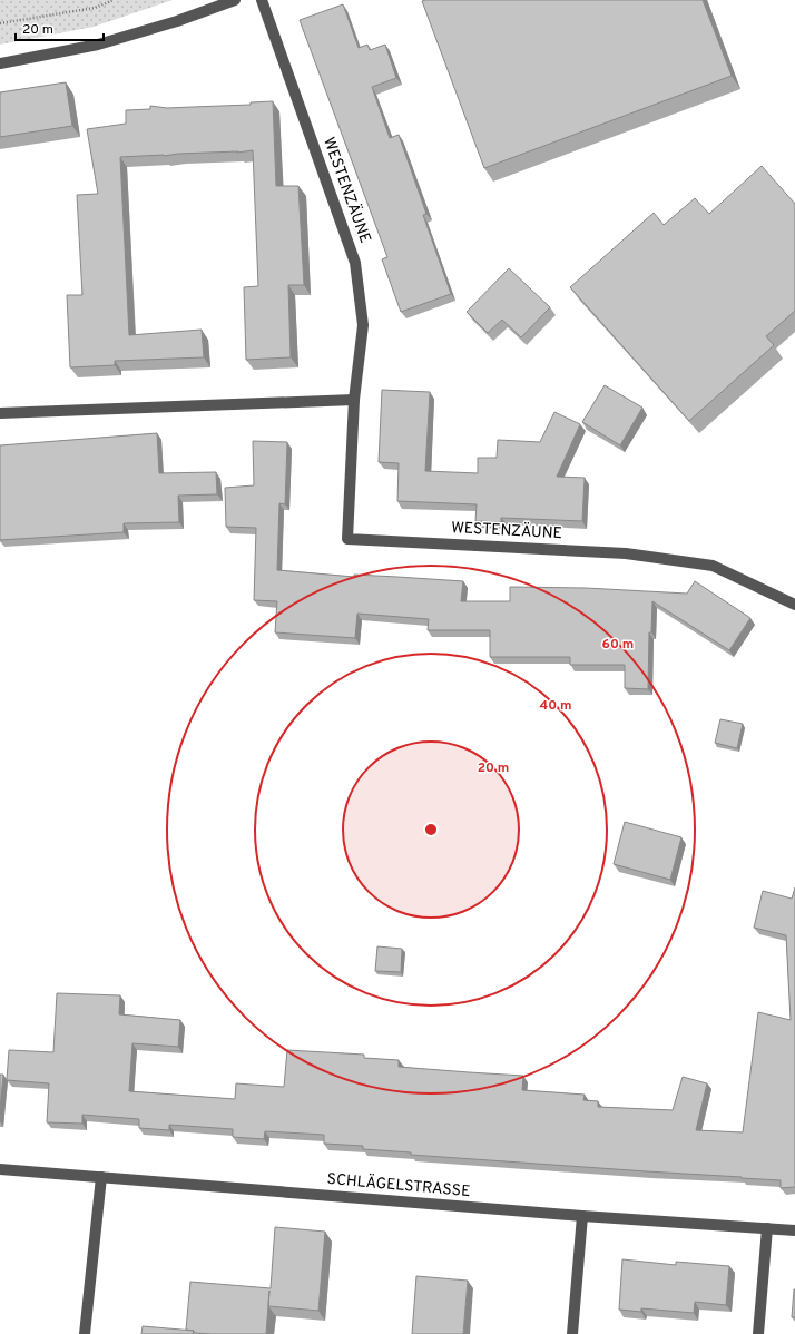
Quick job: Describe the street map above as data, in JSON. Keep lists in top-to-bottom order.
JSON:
{
  "streets": {
    "street": ["WESTENZÄUNE", "SCHLÄGELSTRASSE"]
  },
  "scale_bar": "20 m",
  "rings": ["60 m", "40 m", "20 m"]
}
